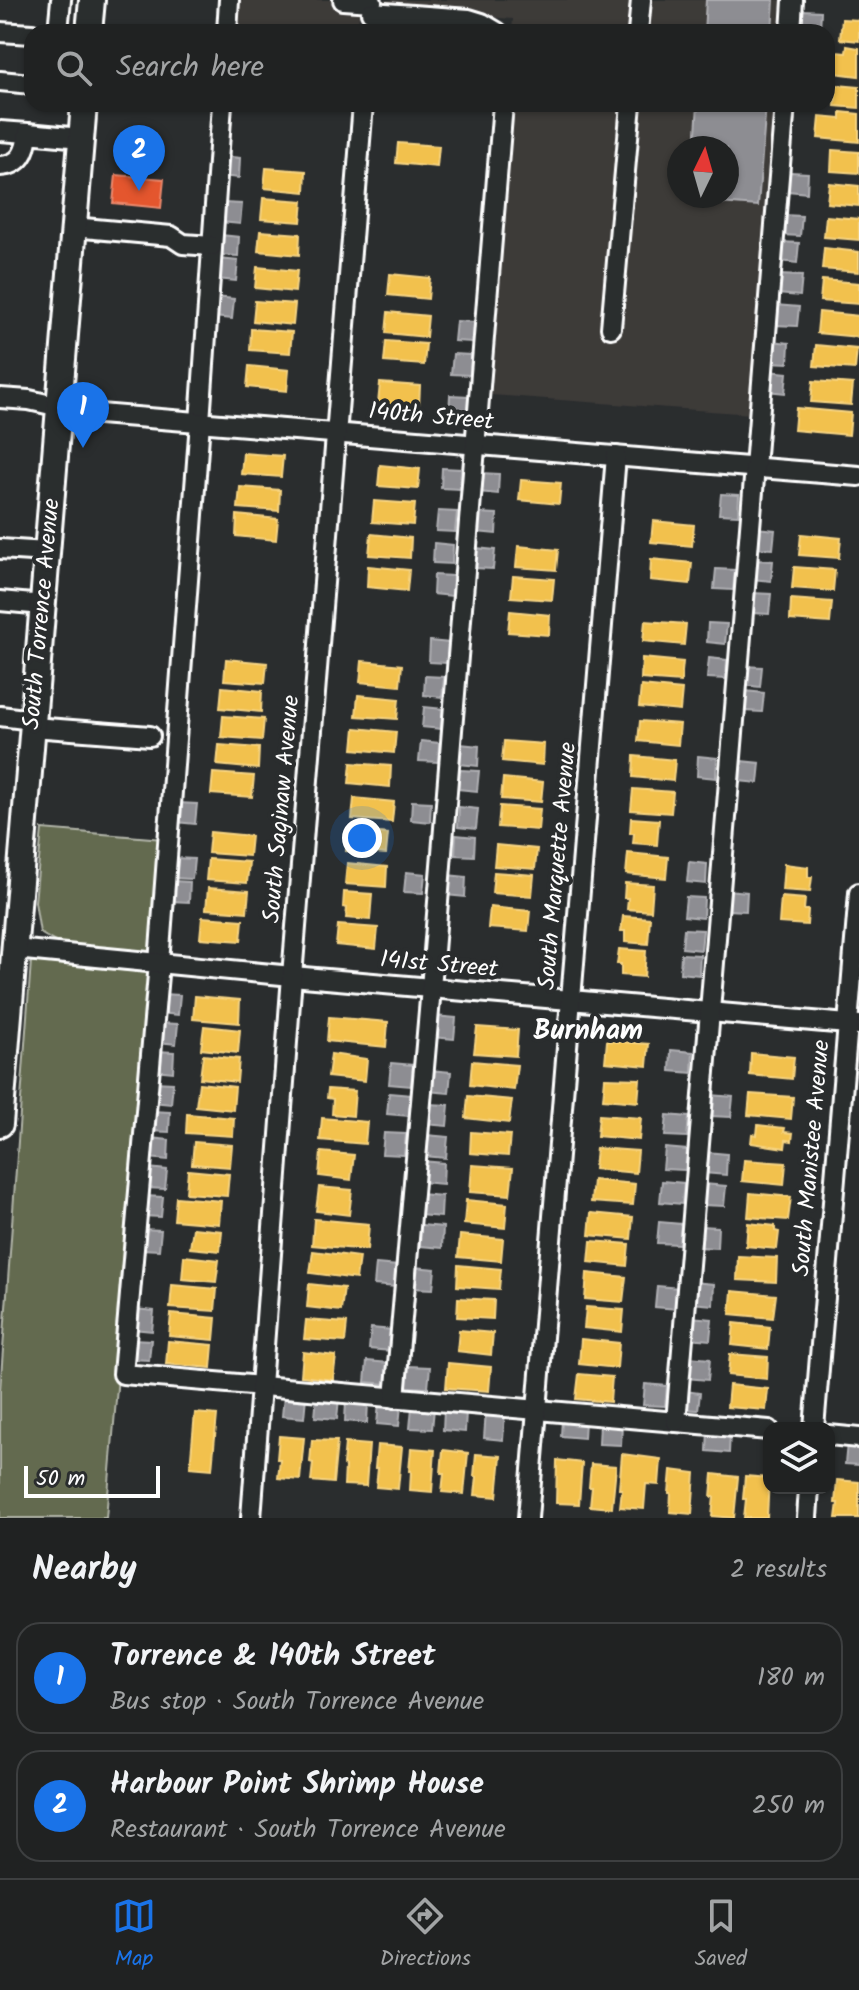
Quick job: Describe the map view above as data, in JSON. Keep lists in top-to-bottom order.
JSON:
{
  "streets": {
    "main road": ["South Torrence Avenue"],
    "street": [
      "140th Street",
      "South Saginaw Avenue",
      "South Marquette Avenue",
      "141st Street",
      "South Manistee Avenue"
    ]
  },
  "crossings": [
    ["140th Street", "South Torrence Avenue"],
    ["140th Street", "South Saginaw Avenue"],
    ["140th Street", "South Marquette Avenue"],
    ["South Torrence Avenue", "141st Street"],
    ["South Saginaw Avenue", "141st Street"],
    ["South Marquette Avenue", "141st Street"],
    ["141st Street", "South Manistee Avenue"]
  ],
  "districts": ["Burnham"],
  "scale_bar": "50 m",
  "north": "top",
  "page": {
    "search": "Search here",
    "pins": ["2", "1"],
    "scale": "50 m",
    "heading": ["Nearby", "2 results"],
    "list": [
      {
        "mark": "1",
        "name": "Torrence & 140th Street",
        "note": "Bus stop · South Torrence Avenue",
        "value": "180 m"
      },
      {
        "mark": "2",
        "name": "Harbour Point Shrimp House",
        "note": "Restaurant · South Torrence Avenue",
        "value": "250 m"
      }
    ],
    "nav": ["Map", "Directions", "Saved"]
  }
}
